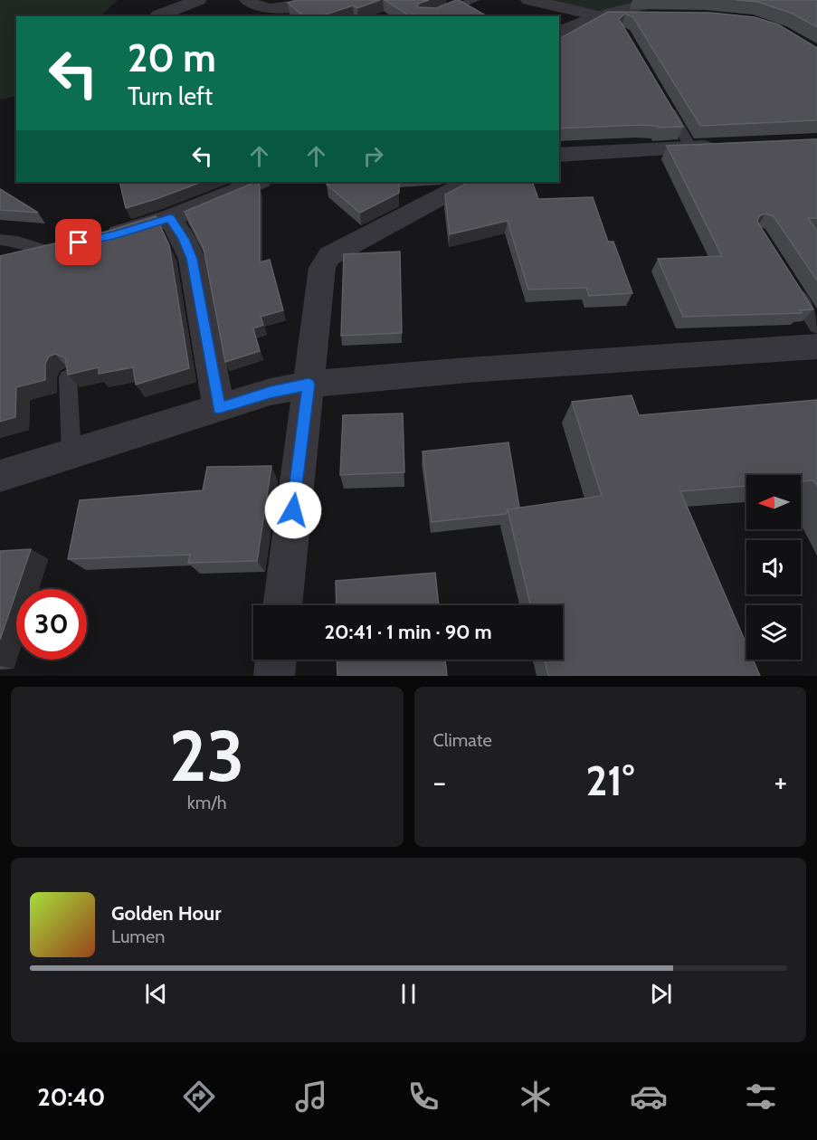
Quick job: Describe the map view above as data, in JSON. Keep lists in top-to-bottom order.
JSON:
{
  "north": "left",
  "page": {
    "turn": ["20 m", "Turn left"],
    "limit": "30",
    "trip": "20:41 · 1 min · 90 m",
    "tile": [
      ["23", "km/h"],
      "Climate"
    ],
    "heat": ["−", "21°", "+"],
    "song": ["Golden Hour", "Lumen"],
    "tabs": "20:40"
  }
}
